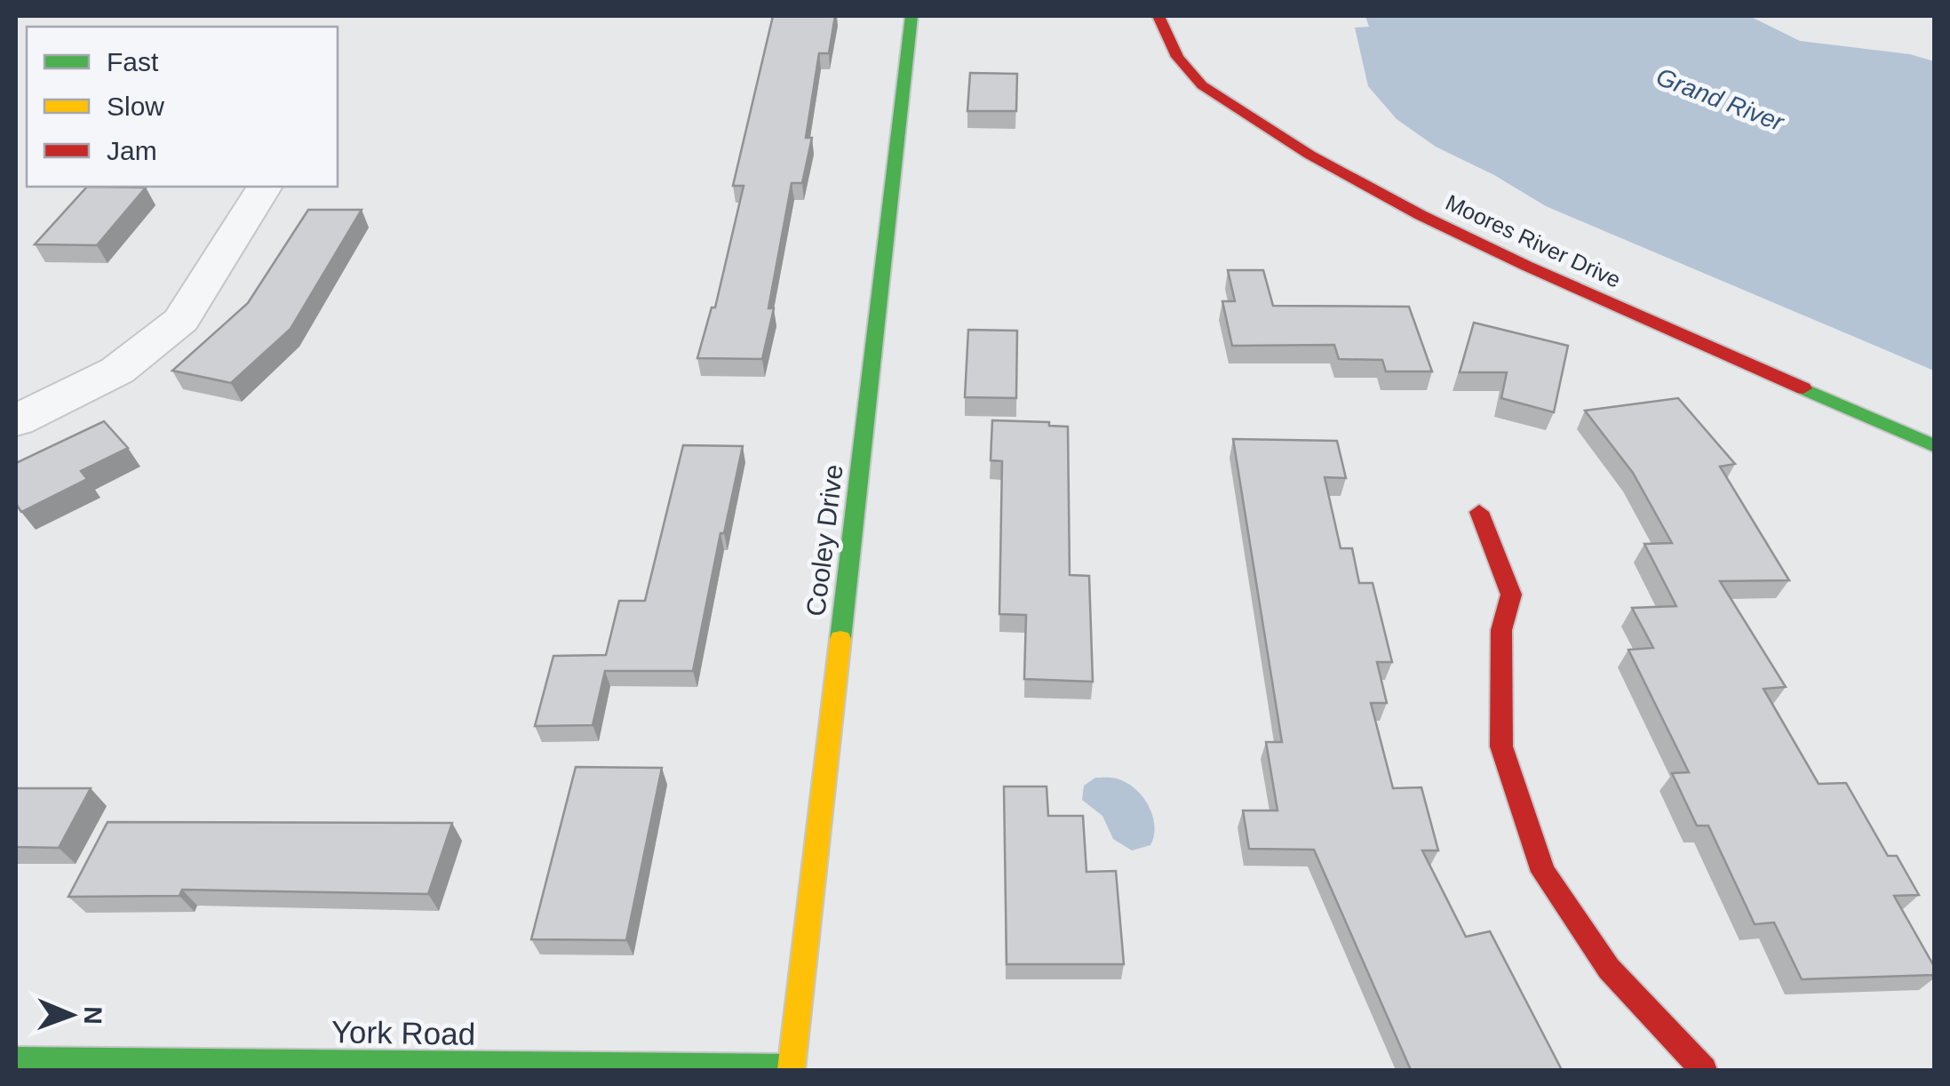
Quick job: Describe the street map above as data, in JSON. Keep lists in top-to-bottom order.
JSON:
{
  "streets": {
    "street": ["Moores River Drive", "Cooley Drive", "York Road"]
  },
  "crossings": [
    ["Cooley Drive", "York Road"]
  ],
  "water": ["Grand River"],
  "legend": ["Fast", "Slow", "Jam"],
  "north": "right"
}
